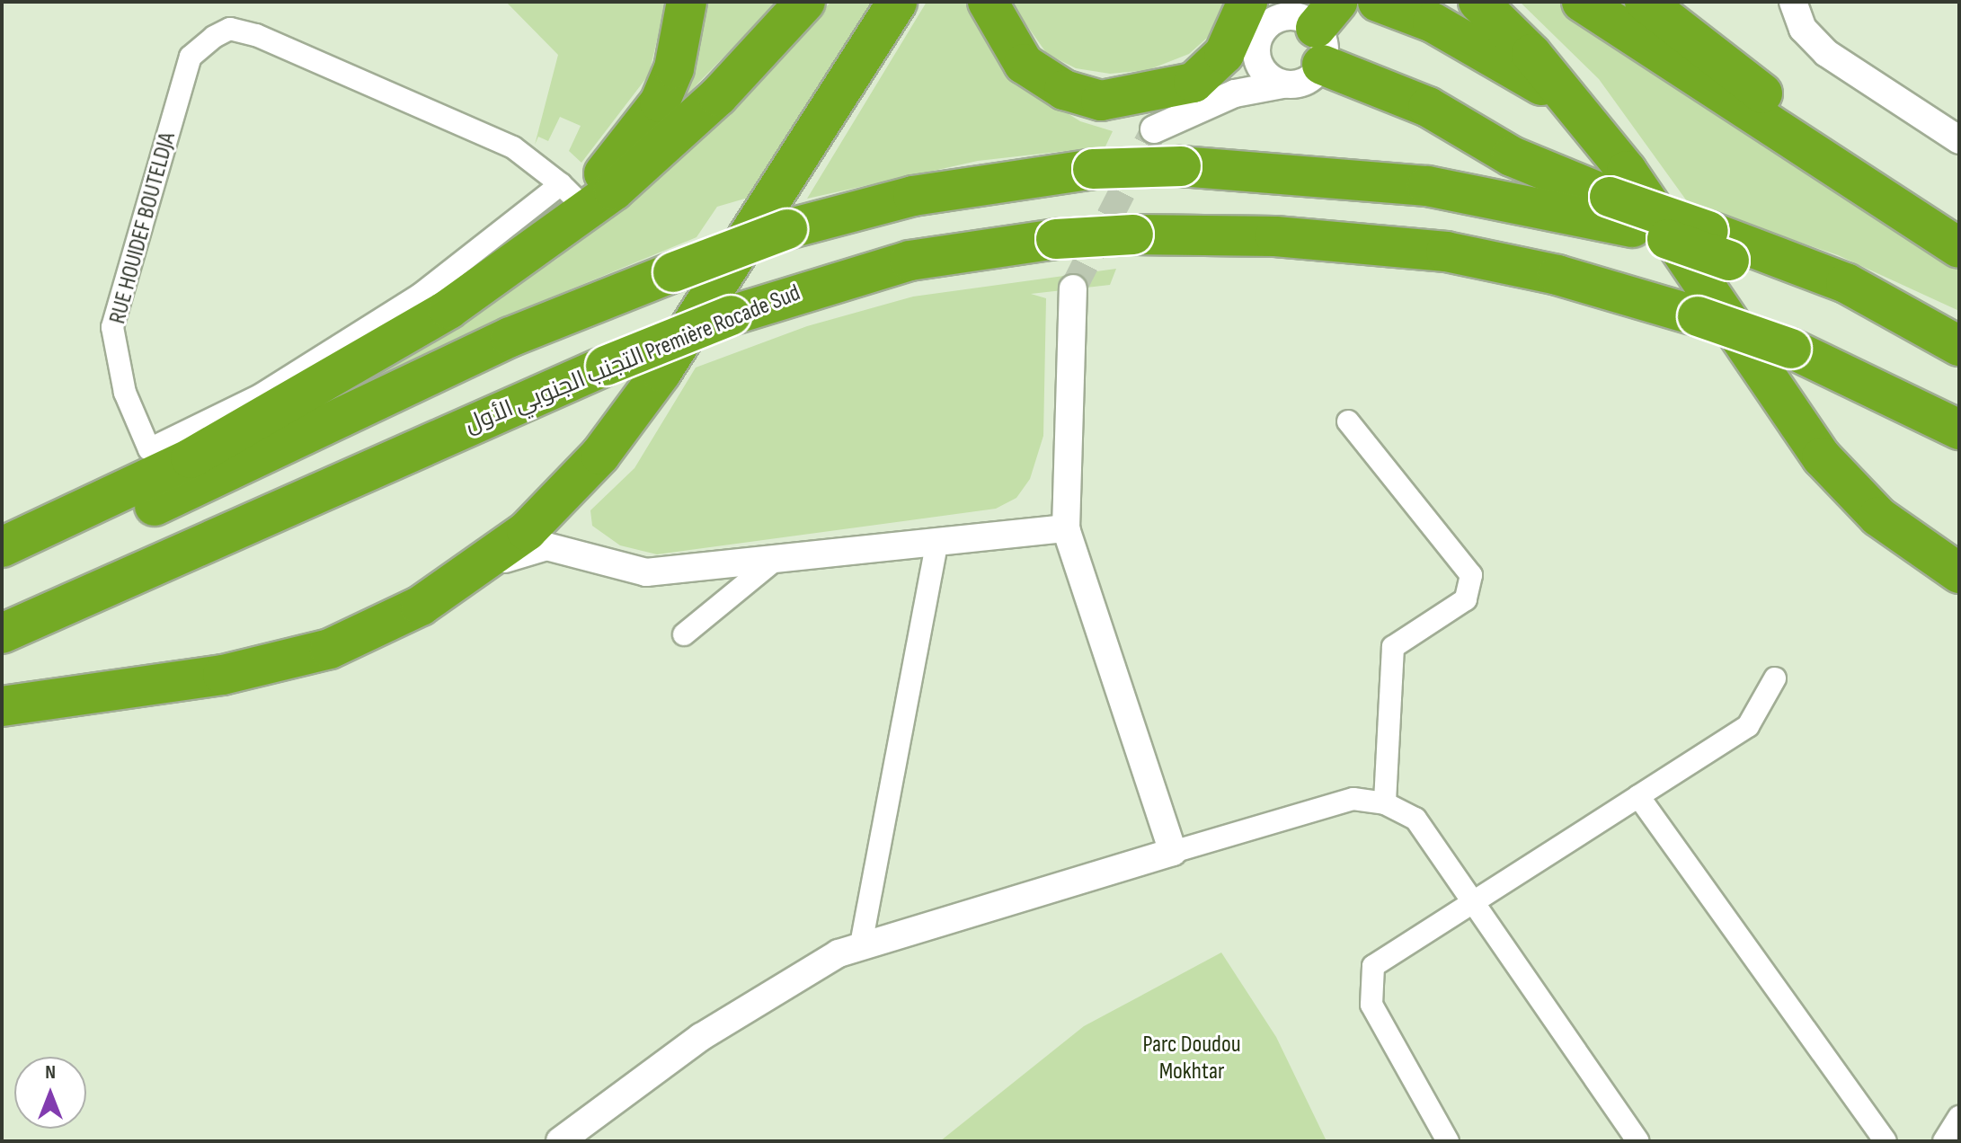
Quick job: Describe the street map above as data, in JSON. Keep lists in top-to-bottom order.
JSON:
{
  "streets": {
    "highway": ["التجنب الجنوبي الأول Première Rocade Sud"],
    "street": ["RUE HOUIDEF BOUTELDJA"]
  },
  "parks": ["Parc Doudou Mokhtar"],
  "north": "top"
}
